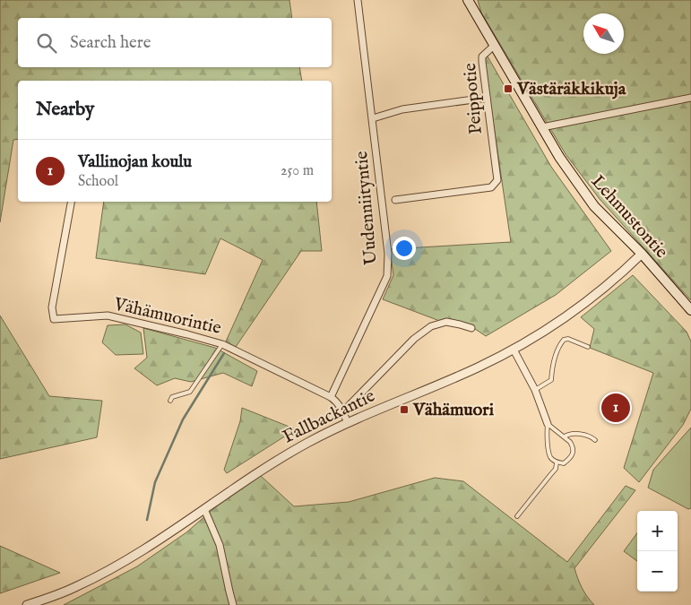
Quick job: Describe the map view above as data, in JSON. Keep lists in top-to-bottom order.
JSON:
{
  "streets": {
    "main road": ["Lehmustontie"],
    "street": [
      "Peippotie",
      "Uudenniityntie",
      "Vähämuorintie",
      "Fallbackantie"
    ]
  },
  "crossings": [
    ["Peippotie", "Lehmustontie"],
    ["Uudenniityntie", "Vähämuorintie"],
    ["Lehmustontie", "Fallbackantie"]
  ],
  "places": {
    "transit": ["Västäräkkikuja", "Vähämuori"]
  },
  "north": "top left",
  "page": {
    "search": "Search here",
    "heading": "Nearby",
    "list": [
      {
        "mark": "1",
        "name": "Vallinojan koulu",
        "note": "School",
        "value": "250 m"
      }
    ],
    "pins": "1",
    "map_buttons": ["+", "−"]
  }
}
